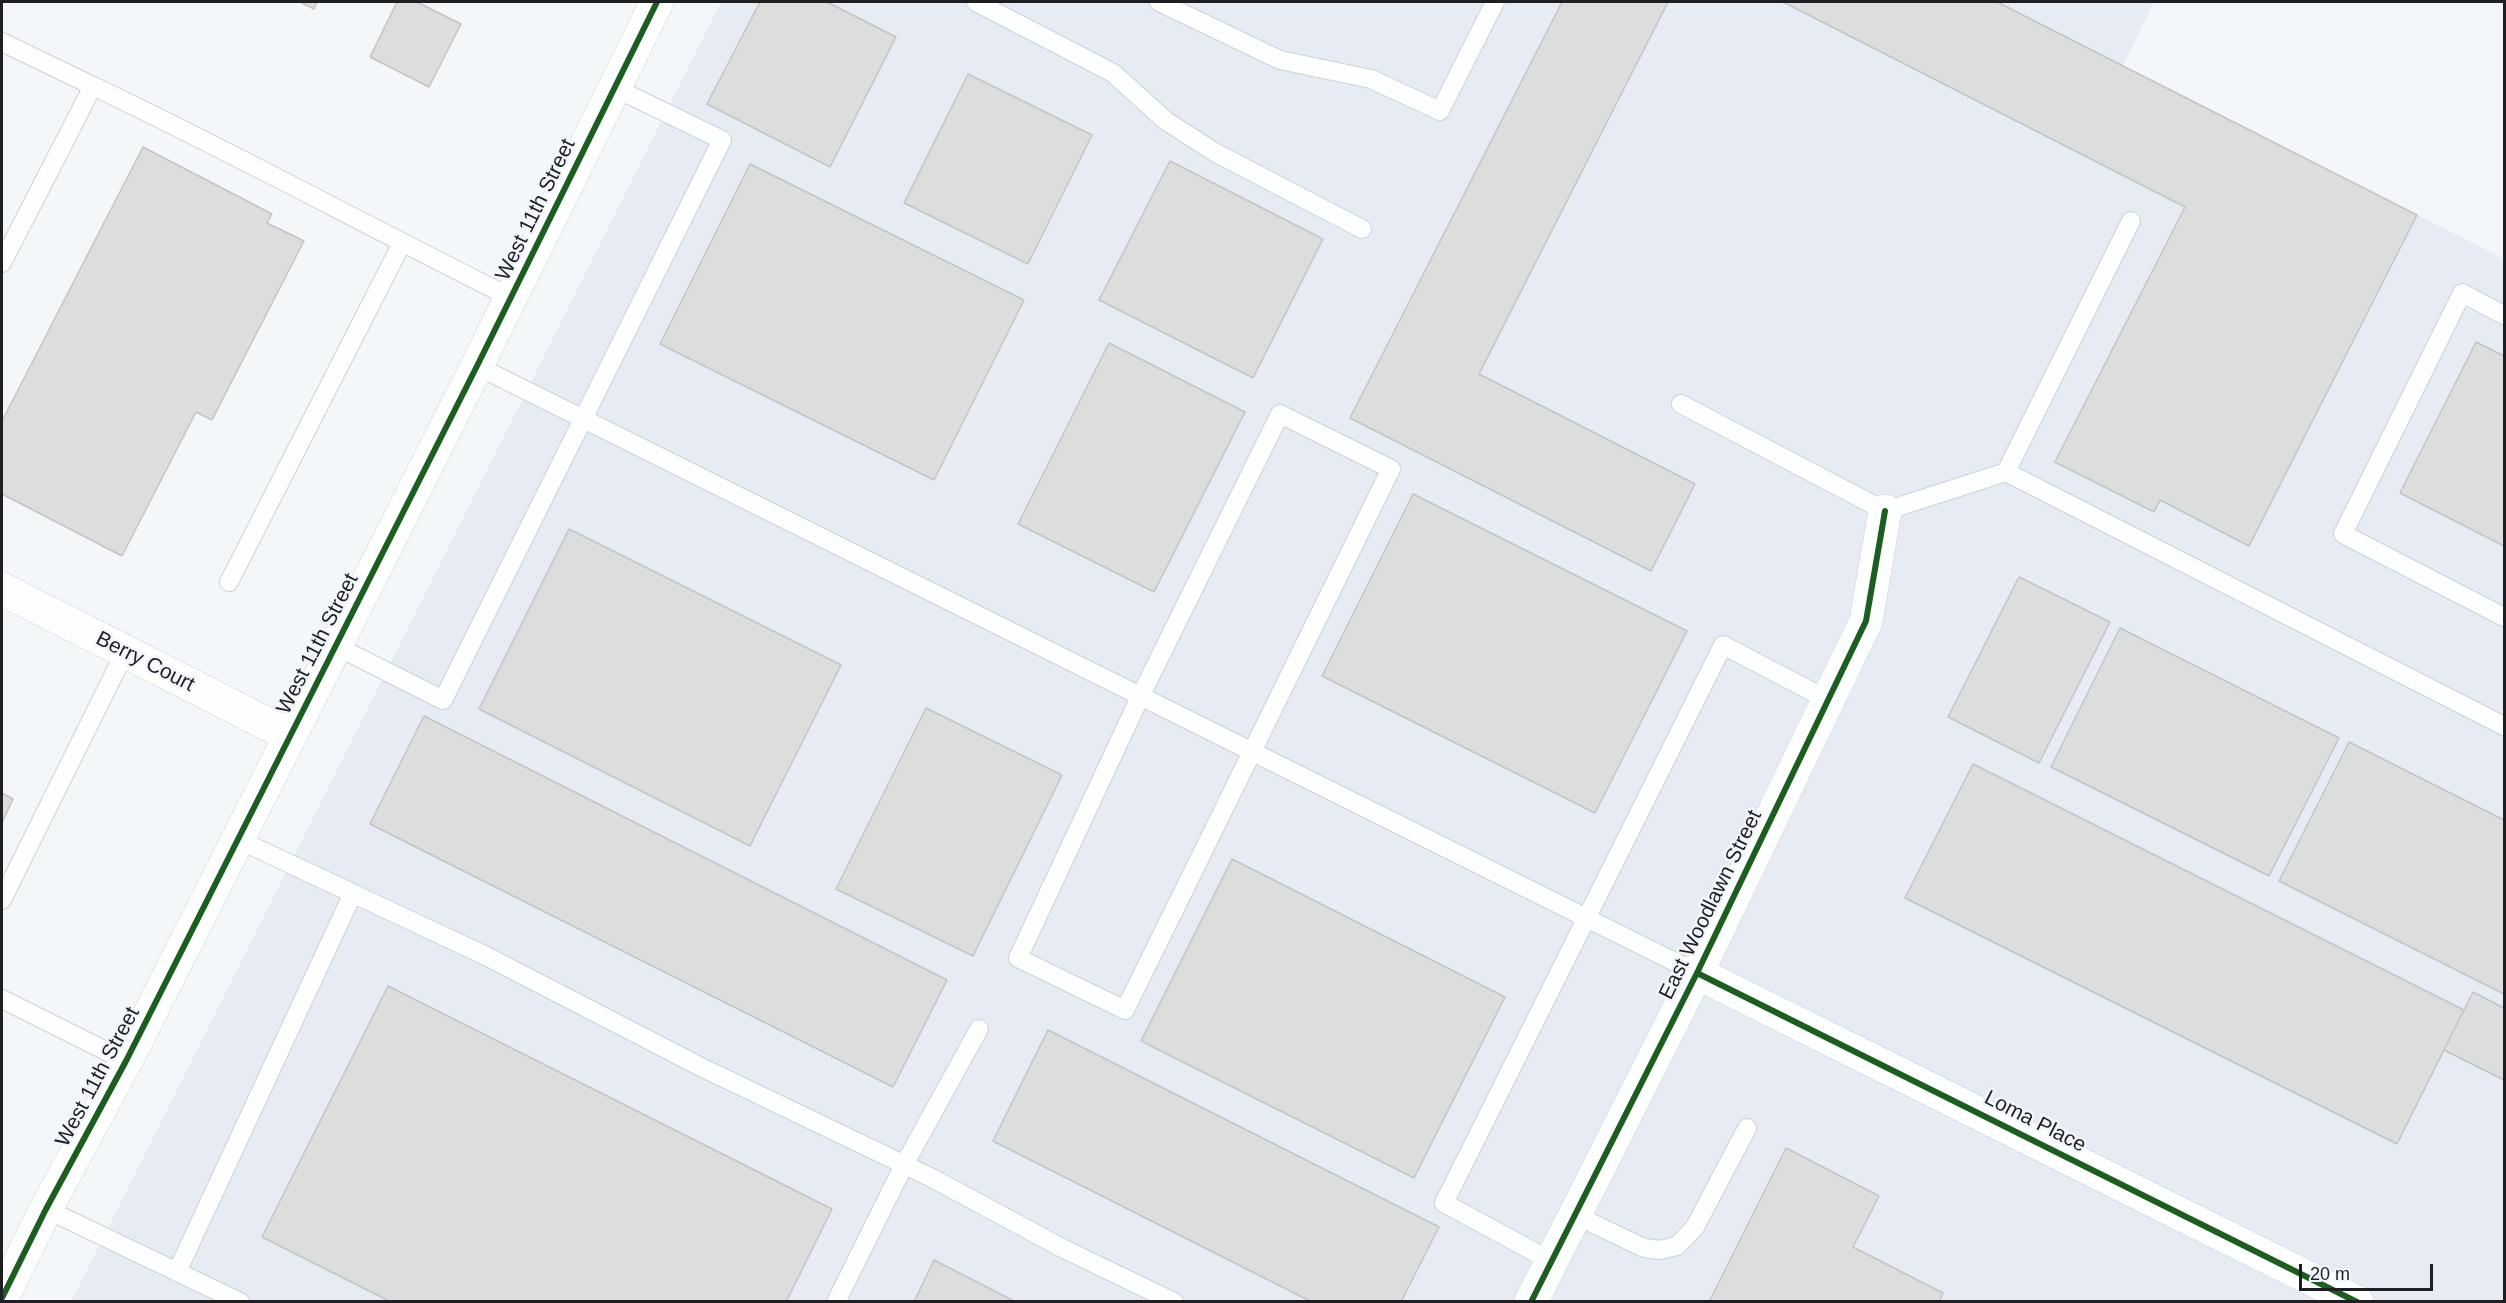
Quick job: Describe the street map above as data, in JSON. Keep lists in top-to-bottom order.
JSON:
{
  "streets": {
    "street": [
      "West 11th Street",
      "Berry Court",
      "East Woodlawn Street",
      "Loma Place"
    ]
  },
  "crossings": [
    ["West 11th Street", "Berry Court"],
    ["East Woodlawn Street", "Loma Place"]
  ],
  "scale_bar": "20 m"
}
